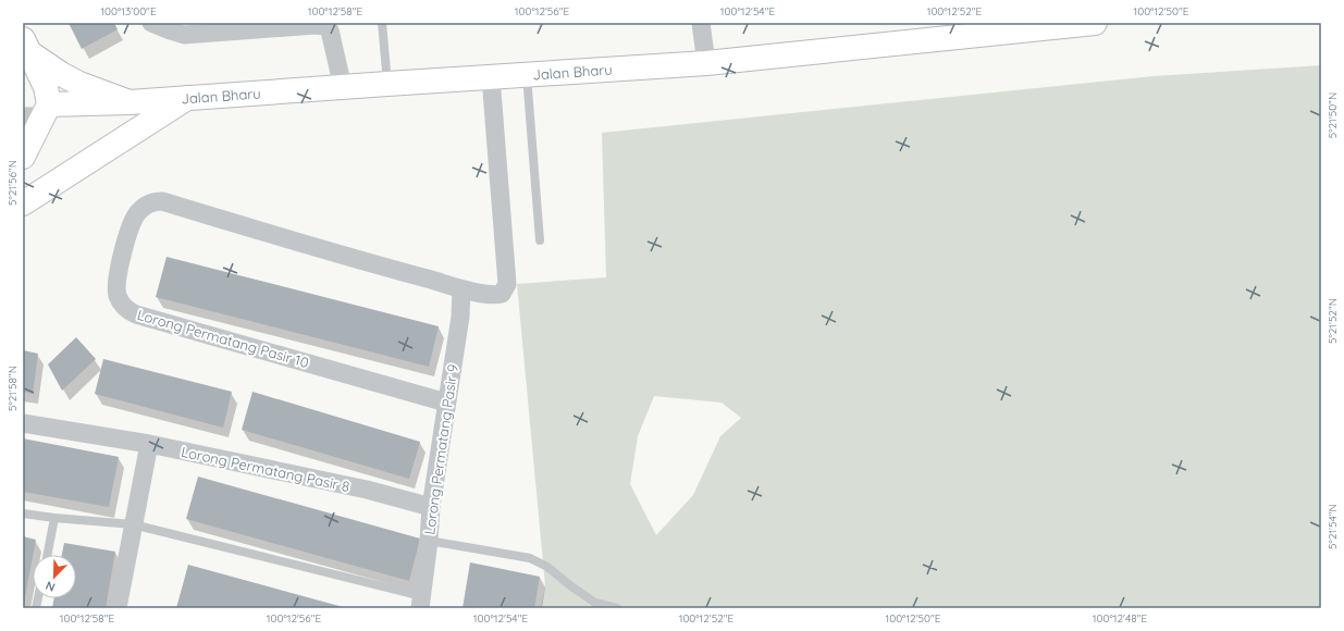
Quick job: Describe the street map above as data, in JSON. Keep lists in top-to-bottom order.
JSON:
{
  "streets": {
    "main road": ["Jalan Bharu"],
    "street": ["Lorong Permatang Pasir 10", "Lorong Permatang Pasir 9", "Lorong Permatang Pasir 8"]
  },
  "crossings": [
    ["Jalan Bharu", "Lorong Permatang Pasir 10"],
    ["Lorong Permatang Pasir 10", "Lorong Permatang Pasir 9"],
    ["Lorong Permatang Pasir 9", "Lorong Permatang Pasir 8"]
  ],
  "north": "bottom left",
  "coordinates": [
    "100°13'00\"E",
    "100°12'58\"E",
    "100°12'56\"E",
    "100°12'54\"E",
    "100°12'52\"E",
    "100°12'50\"E",
    "5°21'50\"N",
    "5°21'56\"N",
    "5°21'52\"N",
    "5°21'58\"N",
    "5°21'54\"N",
    "100°12'48\"E"
  ]
}
